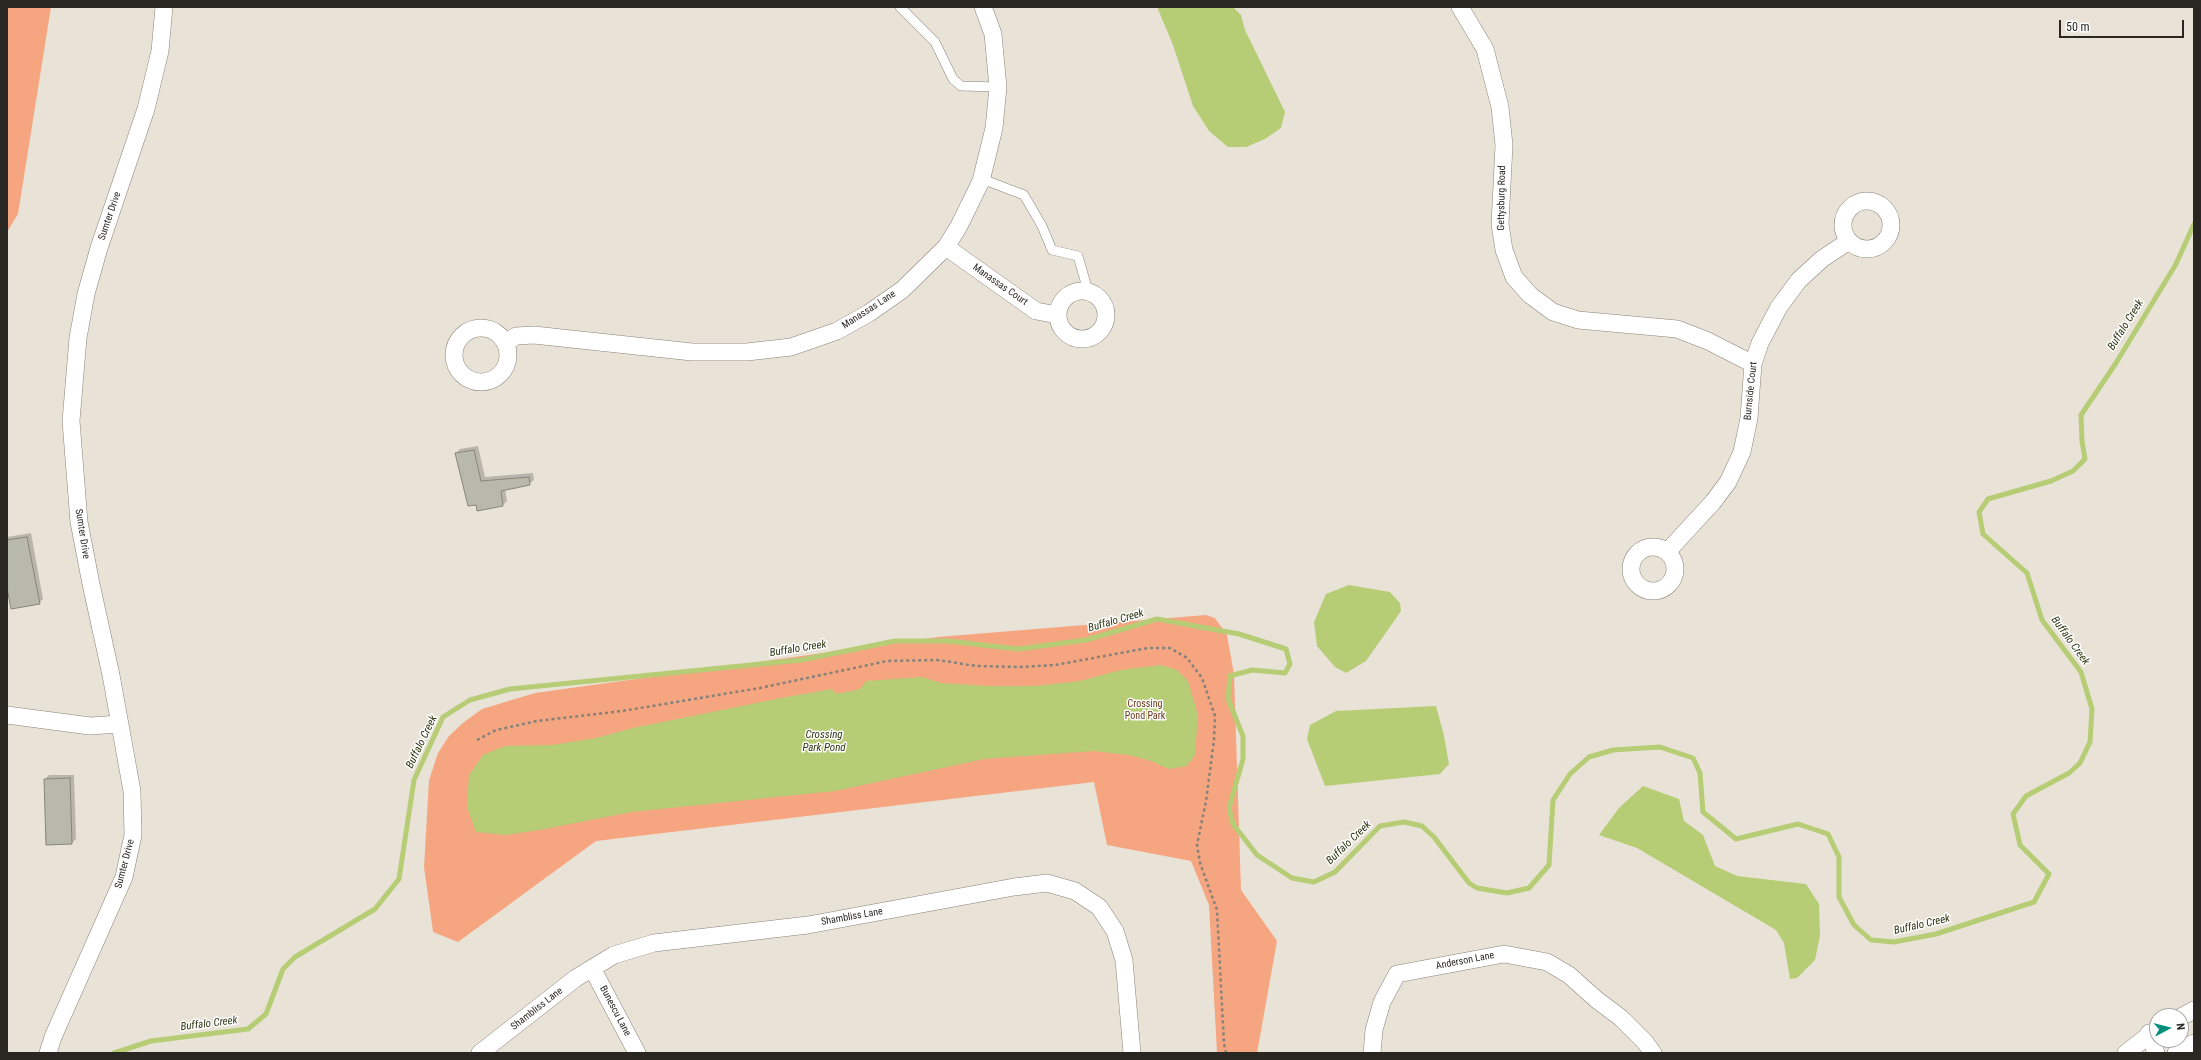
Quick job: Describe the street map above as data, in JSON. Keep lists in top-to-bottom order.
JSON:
{
  "streets": {
    "street": [
      "Gettysburg Road",
      "Sumter Drive",
      "Manassas Court",
      "Manassas Lane",
      "Burnside Court",
      "Shambliss Lane",
      "Anderson Lane",
      "Bunescu Lane"
    ]
  },
  "crossings": [
    ["Gettysburg Road", "Burnside Court"],
    ["Manassas Court", "Manassas Lane"],
    ["Shambliss Lane", "Bunescu Lane"]
  ],
  "water": ["Buffalo Creek", "Crossing Park Pond"],
  "parks": ["Crossing Pond Park"],
  "scale_bar": "50 m",
  "north": "right"
}
